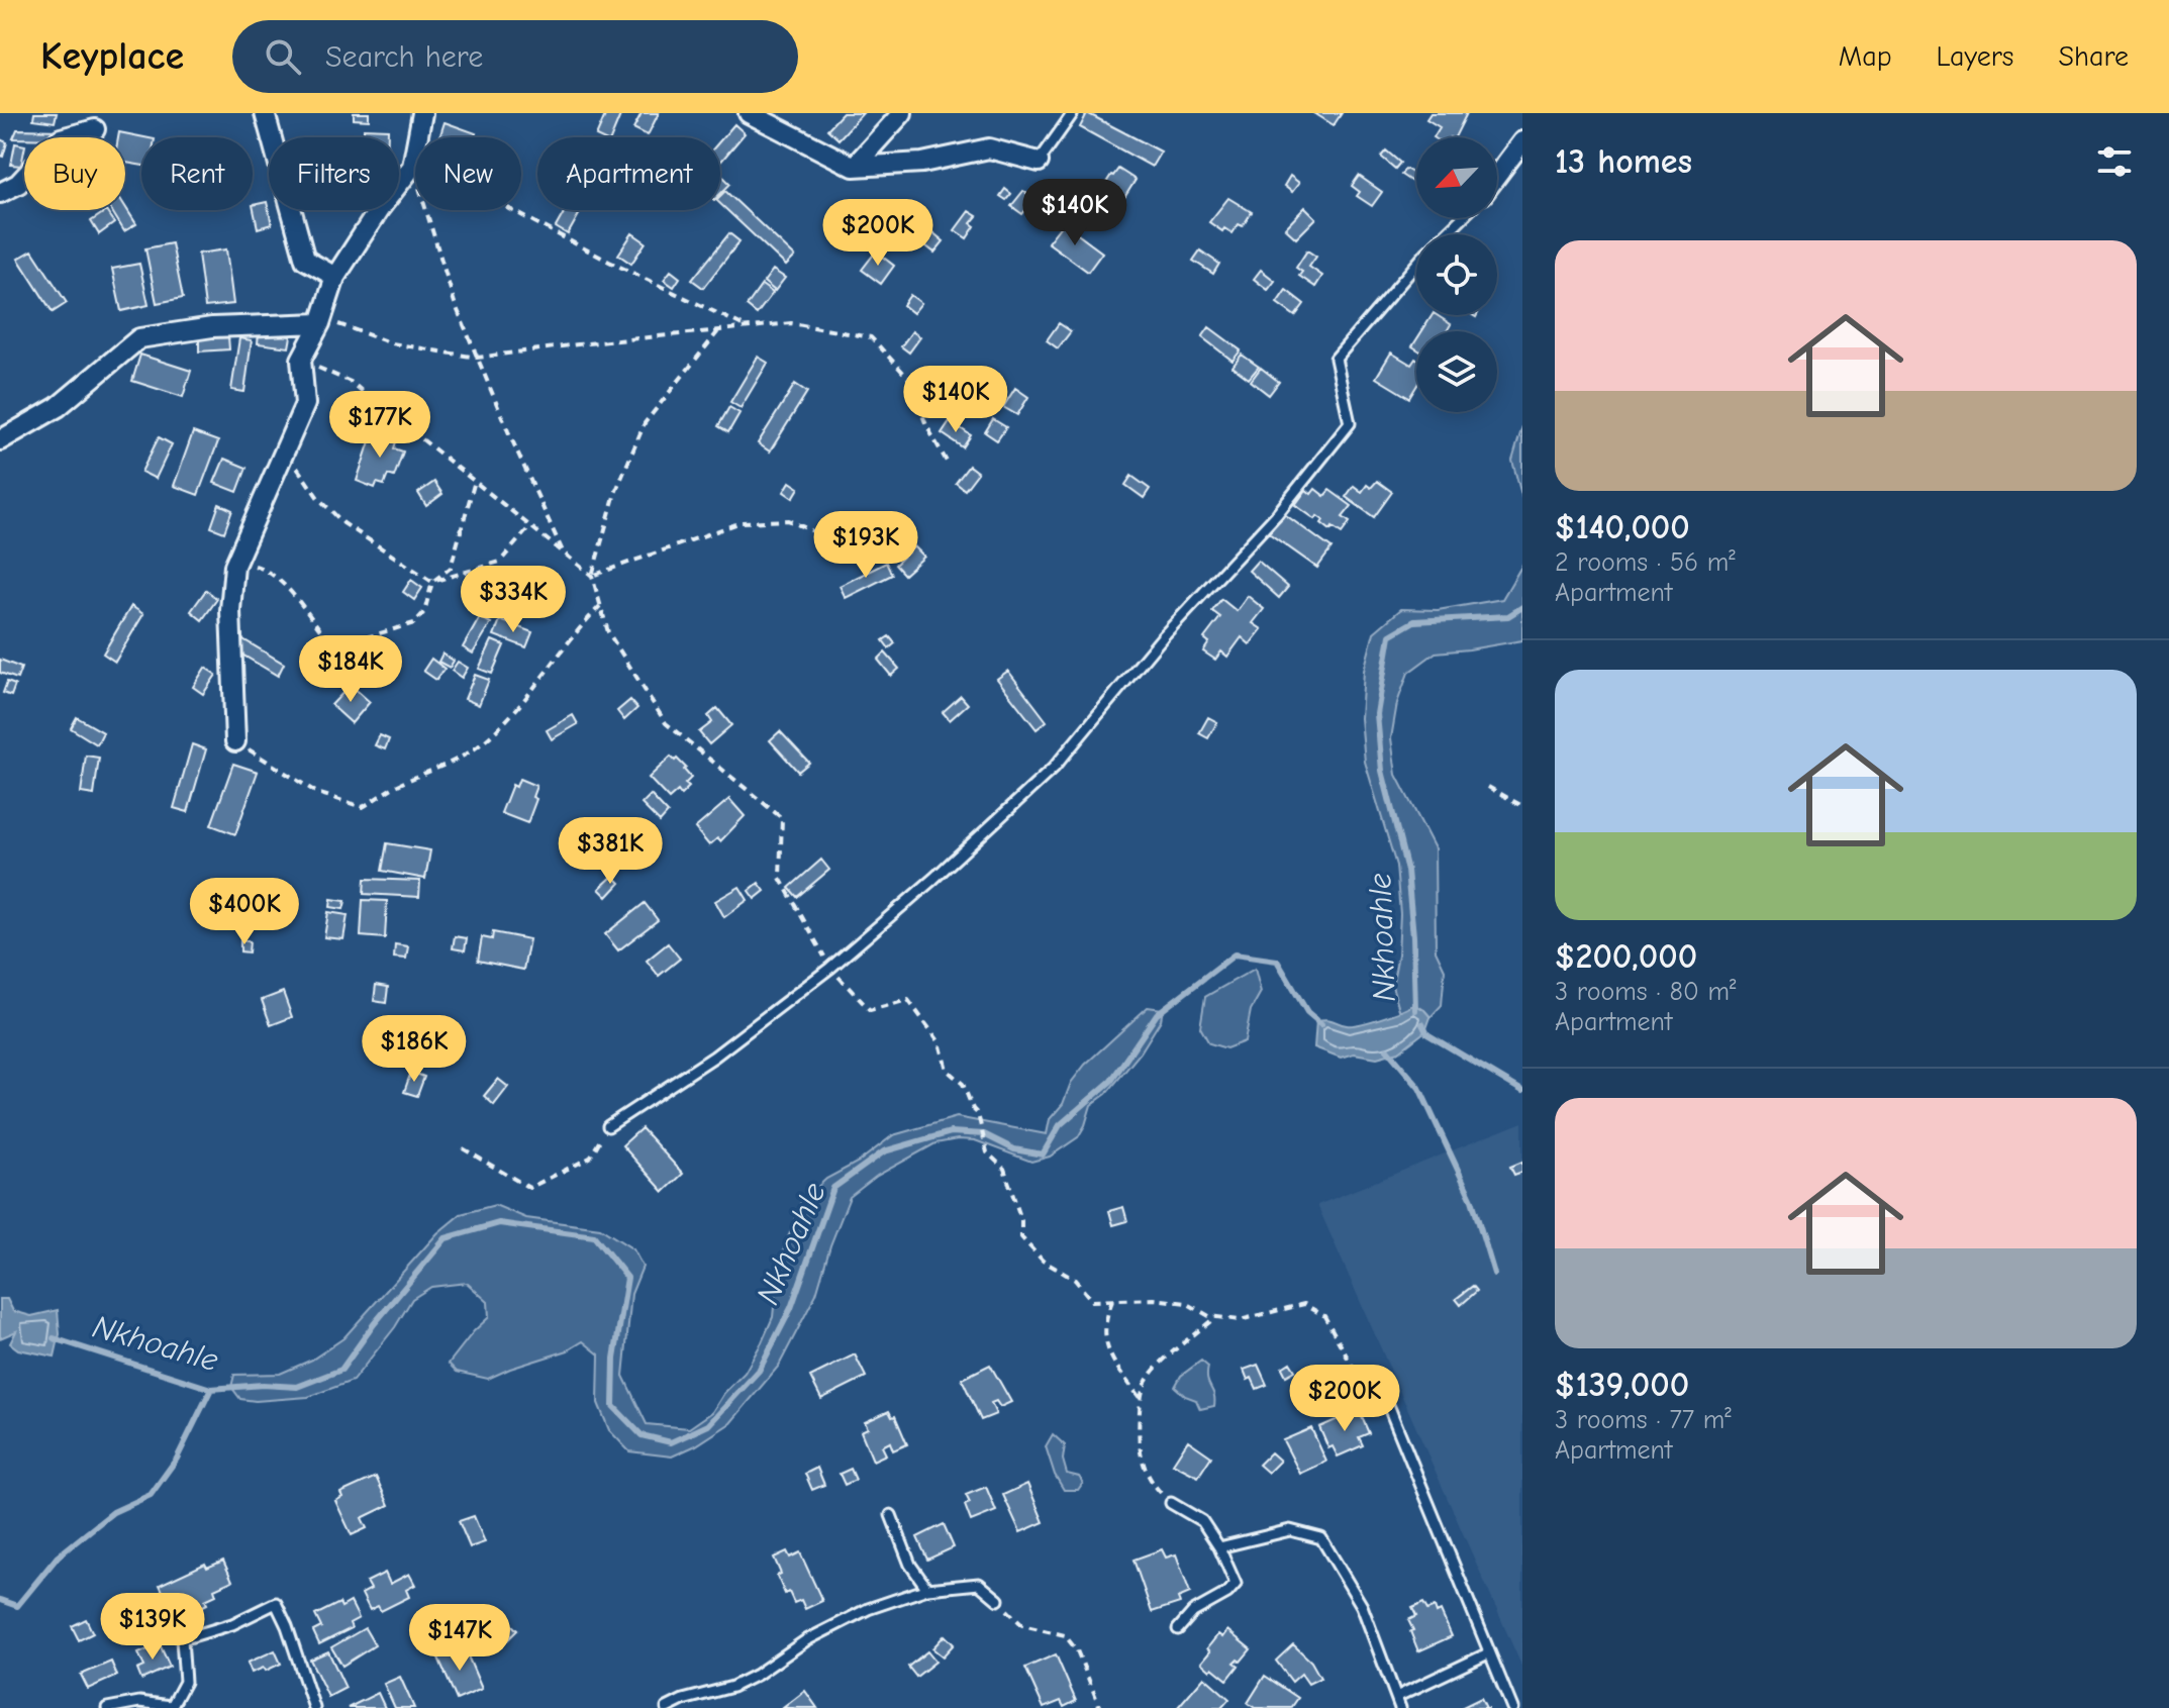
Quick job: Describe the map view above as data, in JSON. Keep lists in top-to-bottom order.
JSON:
{
  "water": ["Nkhoahle"],
  "north": "bottom left",
  "page": {
    "header": "Keyplace",
    "search": "Search here",
    "nav": ["Map", "Layers", "Share"],
    "heading": "13 homes",
    "chip": [
      "Buy",
      "Rent",
      "Filters",
      "New",
      "Apartment"
    ],
    "price": [
      "$140K",
      "$200K",
      "$140K",
      "$177K",
      "$193K",
      "$334K",
      "$184K",
      "$381K",
      "$400K",
      "$186K",
      "$200K",
      "$139K",
      "$147K"
    ],
    "list": [
      {
        "name": "$140,000",
        "note": "2 rooms · 56 m² · Apartment"
      },
      {
        "name": "$200,000",
        "note": "3 rooms · 80 m² · Apartment"
      },
      {
        "name": "$139,000",
        "note": "3 rooms · 77 m² · Apartment"
      }
    ]
  }
}
